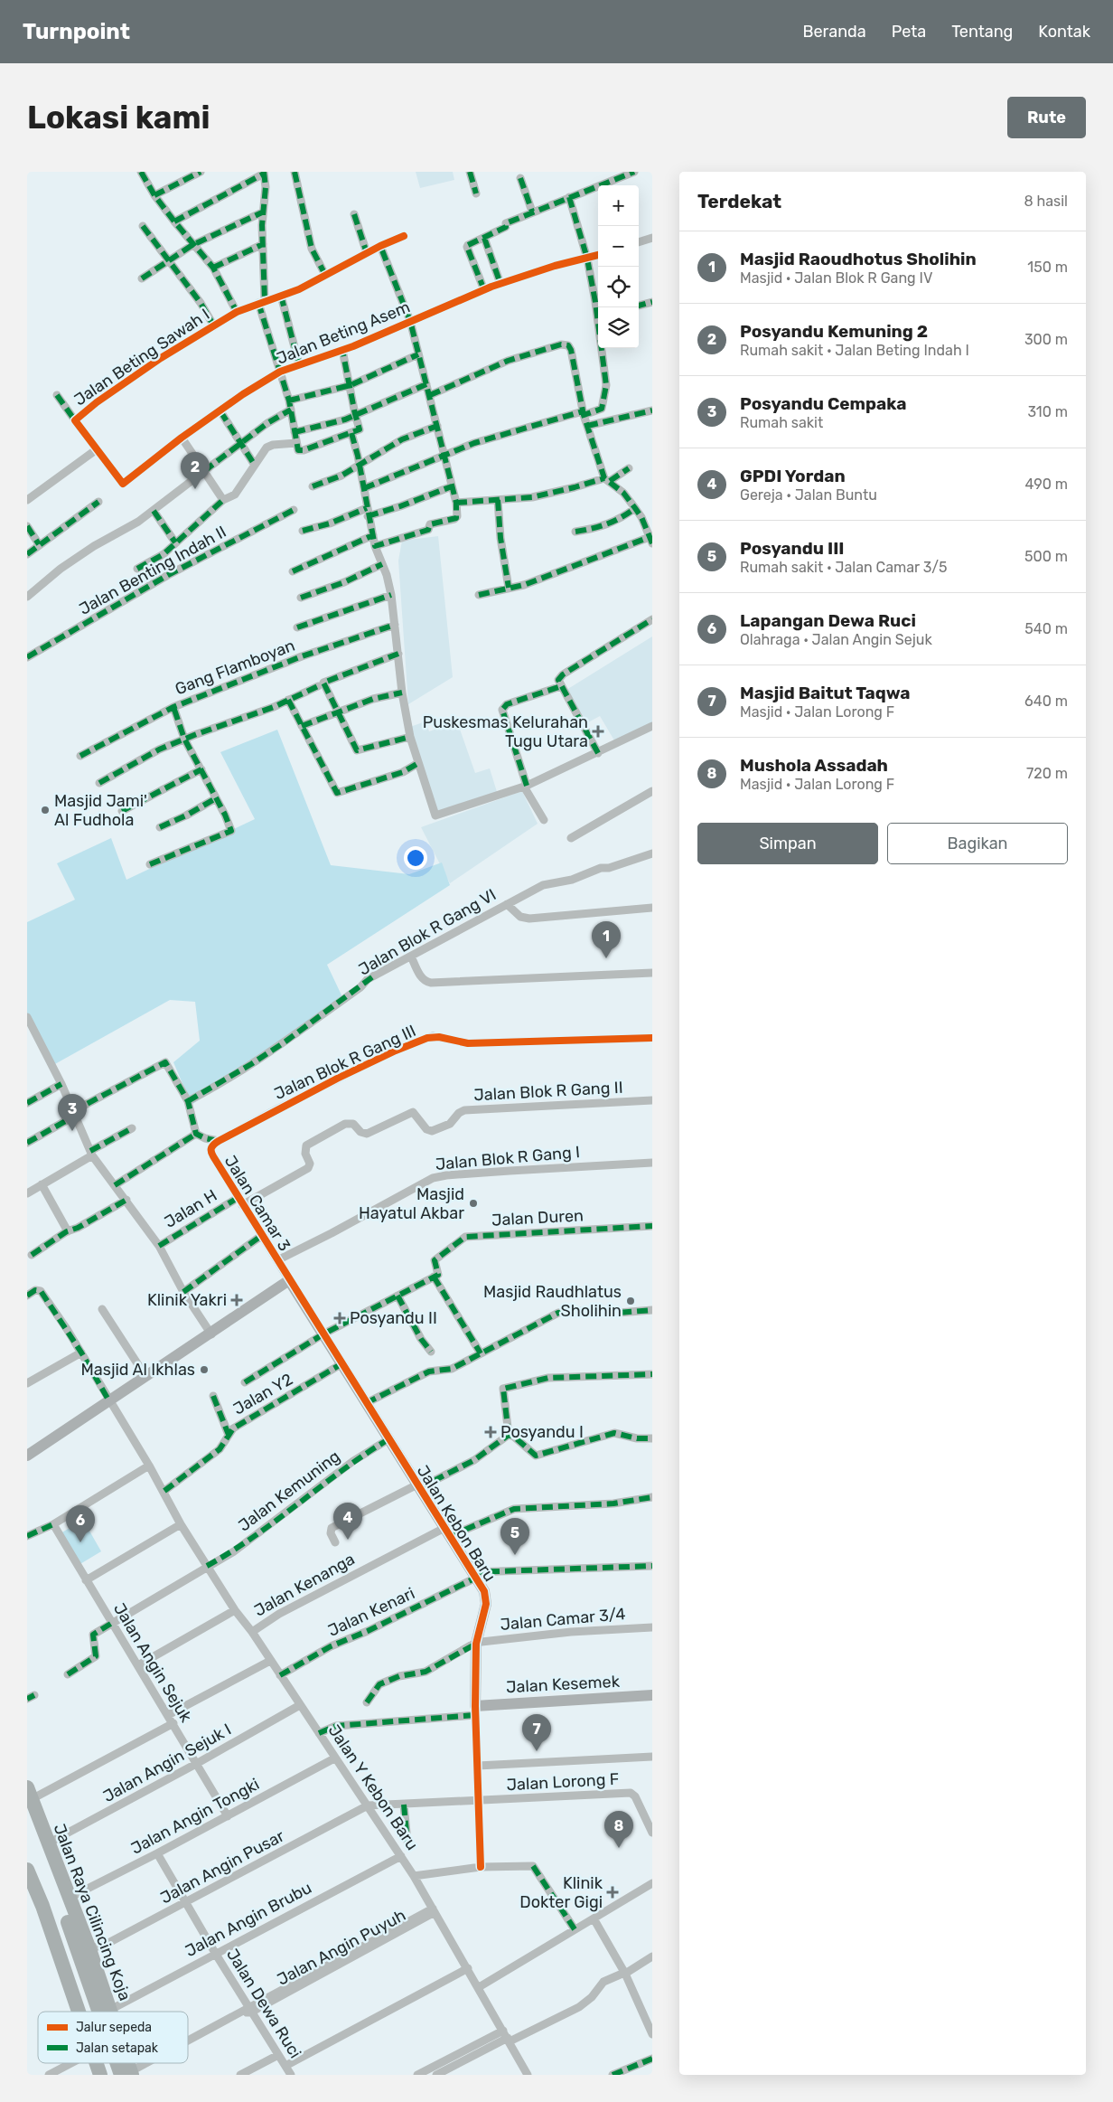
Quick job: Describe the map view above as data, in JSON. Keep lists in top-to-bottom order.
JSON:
{
  "streets": {
    "highway": ["Jalan Raya Cilincing Koja"],
    "street": [
      "Jalan Beting Asem",
      "Jalan Beting Sawah I",
      "Jalan Benting Indah II",
      "Gang Flamboyan",
      "Jalan Blok R Gang VI",
      "Jalan Blok R Gang III",
      "Jalan Blok R Gang II",
      "Jalan Blok R Gang I",
      "Jalan Camar 3",
      "Jalan H",
      "Jalan Duren",
      "Jalan Y2",
      "Jalan Kemuning",
      "Jalan Kebon Baru",
      "Jalan Kenanga",
      "Jalan Kenari",
      "Jalan Camar 3/4",
      "Jalan Angin Sejuk",
      "Jalan Kesemek",
      "Jalan Angin Sejuk I",
      "Jalan Lorong F",
      "Jalan Y Kebon Baru",
      "Jalan Angin Tongki",
      "Jalan Angin Pusar",
      "Jalan Angin Brubu",
      "Jalan Angin Puyuh",
      "Jalan Dewa Ruci"
    ]
  },
  "crossings": [
    ["Jalan Beting Asem", "Jalan Beting Sawah I"],
    ["Jalan Blok R Gang III", "Jalan Camar 3"],
    ["Jalan Blok R Gang II", "Jalan Camar 3"],
    ["Jalan Blok R Gang II", "Jalan H"],
    ["Jalan Blok R Gang I", "Jalan Camar 3"],
    ["Jalan Camar 3", "Jalan H"],
    ["Jalan Camar 3", "Jalan Kebon Baru"],
    ["Jalan Y2", "Jalan Kebon Baru"],
    ["Jalan Y2", "Jalan Y Kebon Baru"],
    ["Jalan Kemuning", "Jalan Kebon Baru"],
    ["Jalan Kemuning", "Jalan Angin Sejuk"],
    ["Jalan Kemuning", "Jalan Y Kebon Baru"],
    ["Jalan Kebon Baru", "Jalan Kenanga"],
    ["Jalan Kebon Baru", "Jalan Kenari"],
    ["Jalan Kebon Baru", "Jalan Camar 3/4"],
    ["Jalan Kebon Baru", "Jalan Kesemek"],
    ["Jalan Kebon Baru", "Jalan Lorong F"],
    ["Jalan Kenanga", "Jalan Y Kebon Baru"],
    ["Jalan Kenari", "Jalan Y Kebon Baru"],
    ["Jalan Angin Sejuk", "Jalan Angin Sejuk I"],
    ["Jalan Angin Sejuk", "Jalan Angin Tongki"],
    ["Jalan Angin Sejuk I", "Jalan Y Kebon Baru"],
    ["Jalan Angin Sejuk I", "Jalan Raya Cilincing Koja"],
    ["Jalan Y Kebon Baru", "Jalan Angin Tongki"],
    ["Jalan Y Kebon Baru", "Jalan Angin Pusar"],
    ["Jalan Y Kebon Baru", "Jalan Angin Brubu"],
    ["Jalan Y Kebon Baru", "Jalan Angin Puyuh"],
    ["Jalan Angin Tongki", "Jalan Raya Cilincing Koja"],
    ["Jalan Angin Tongki", "Jalan Dewa Ruci"],
    ["Jalan Angin Pusar", "Jalan Raya Cilincing Koja"],
    ["Jalan Angin Pusar", "Jalan Dewa Ruci"],
    ["Jalan Raya Cilincing Koja", "Jalan Angin Brubu"],
    ["Jalan Angin Brubu", "Jalan Dewa Ruci"],
    ["Jalan Angin Puyuh", "Jalan Dewa Ruci"]
  ],
  "places": {
    "health": [
      "Puskesmas Kelurahan Tugu Utara",
      "Klinik Yakri",
      "Posyandu II",
      "Posyandu I",
      "Klinik Dokter Gigi"
    ],
    "other": [
      "Masjid Jami' Al Fudhola",
      "Masjid Hayatul Akbar",
      "Masjid Raudhlatus Sholihin",
      "Masjid Al Ikhlas"
    ]
  },
  "legend": ["Jalur sepeda", "Jalan setapak"],
  "page": {
    "header": "Turnpoint",
    "nav": [
      "Beranda",
      "Peta",
      "Tentang",
      "Kontak"
    ],
    "buttons": [
      "Rute",
      ["Simpan", "Bagikan"]
    ],
    "title": "Lokasi kami",
    "heading": ["Terdekat", "8 hasil"],
    "map_buttons": ["+", "−"],
    "list": [
      {
        "mark": "1",
        "name": "Masjid Raoudhotus Sholihin",
        "note": "Masjid · Jalan Blok R Gang IV",
        "value": "150 m"
      },
      {
        "mark": "2",
        "name": "Posyandu Kemuning 2",
        "note": "Rumah sakit · Jalan Beting Indah I",
        "value": "300 m"
      },
      {
        "mark": "3",
        "name": "Posyandu Cempaka",
        "note": "Rumah sakit",
        "value": "310 m"
      },
      {
        "mark": "4",
        "name": "GPDI Yordan",
        "note": "Gereja · Jalan Buntu",
        "value": "490 m"
      },
      {
        "mark": "5",
        "name": "Posyandu III",
        "note": "Rumah sakit · Jalan Camar 3/5",
        "value": "500 m"
      },
      {
        "mark": "6",
        "name": "Lapangan Dewa Ruci",
        "note": "Olahraga · Jalan Angin Sejuk",
        "value": "540 m"
      },
      {
        "mark": "7",
        "name": "Masjid Baitut Taqwa",
        "note": "Masjid · Jalan Lorong F",
        "value": "640 m"
      },
      {
        "mark": "8",
        "name": "Mushola Assadah",
        "note": "Masjid · Jalan Lorong F",
        "value": "720 m"
      }
    ],
    "pins": [
      "2",
      "1",
      "3",
      "4",
      "6",
      "5",
      "7",
      "8"
    ]
  }
}
